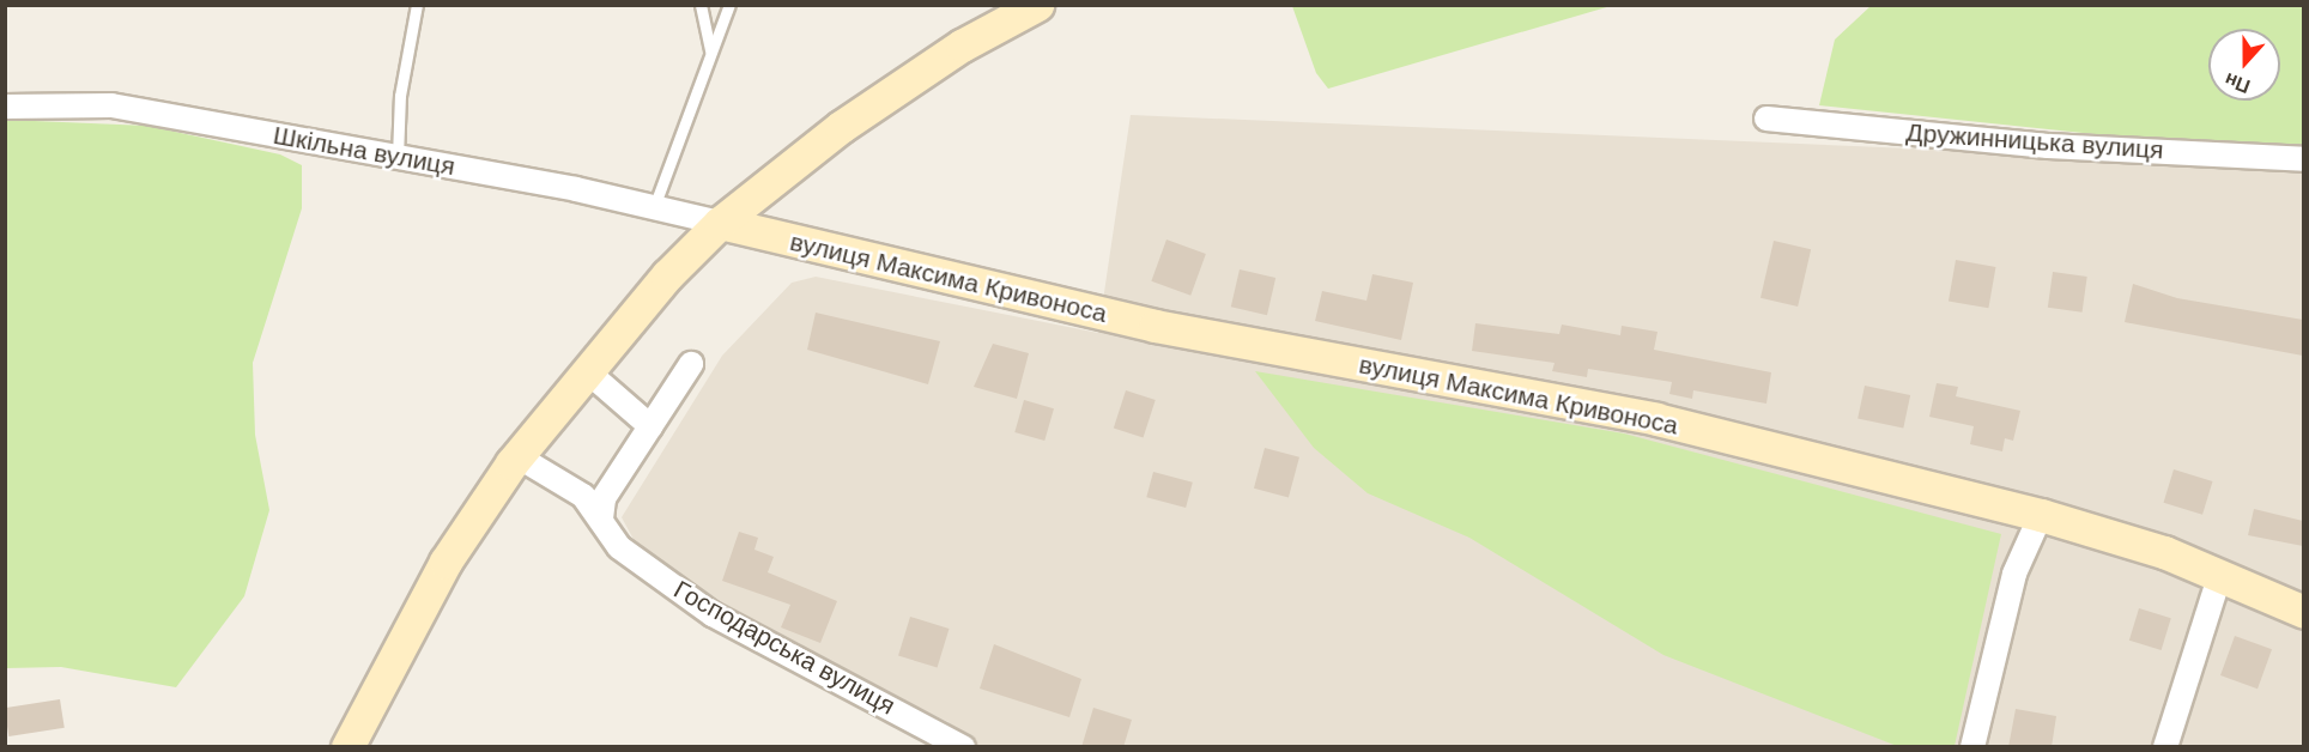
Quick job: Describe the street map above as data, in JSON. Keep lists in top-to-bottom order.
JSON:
{
  "streets": {
    "street": [
      "Дружинницька вулиця",
      "Шкільна вулиця",
      "вулиця Максима Кривоноса",
      "Господарська вулиця"
    ]
  },
  "crossings": [
    ["Шкільна вулиця", "вулиця Максима Кривоноса"]
  ],
  "north": "bottom"
}
